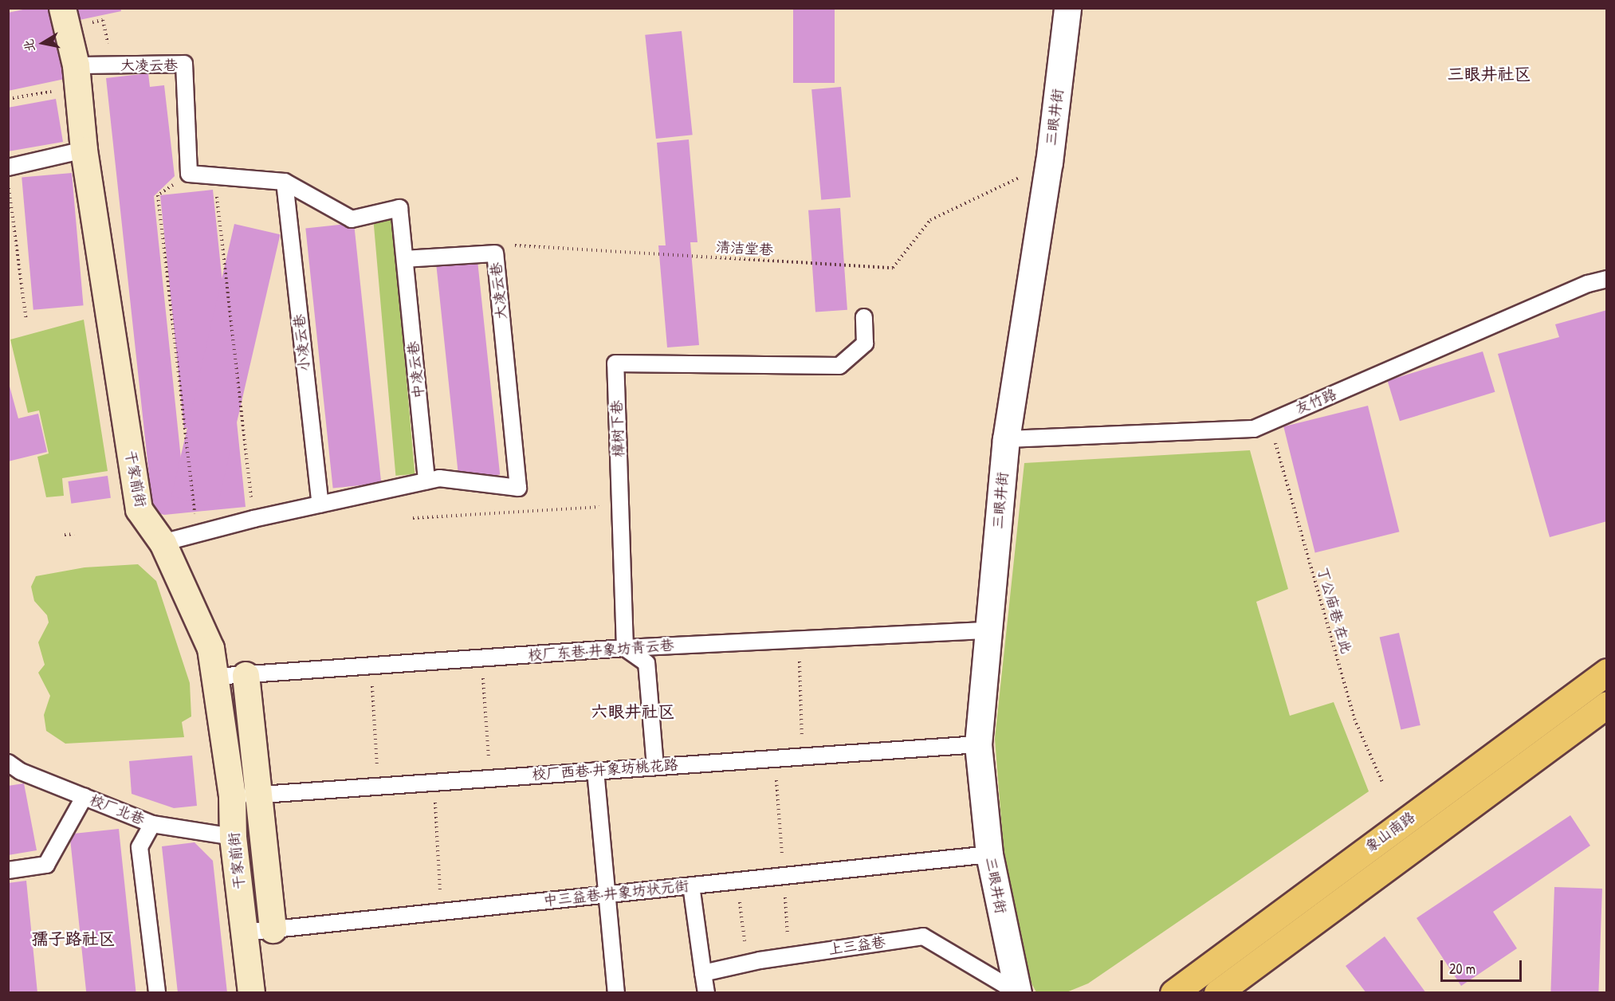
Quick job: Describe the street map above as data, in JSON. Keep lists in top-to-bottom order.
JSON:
{
  "streets": {
    "main road": ["象山南路"],
    "street": ["三眼井街", "干家前街"],
    "lane": [
      "大凌云巷",
      "小凌云巷",
      "中凌云巷",
      "友竹路",
      "樟树下巷",
      "校厂东巷·井象坊青云巷",
      "校厂西巷·井象坊桃花路",
      "校厂北巷",
      "中三益巷·井象坊状元街",
      "上三益巷"
    ],
    "path": ["清洁堂巷", "丁公庙巷 在此"]
  },
  "crossings": [
    ["大凌云巷", "小凌云巷"],
    ["大凌云巷", "中凌云巷"],
    ["大凌云巷", "干家前街"],
    ["三眼井街", "清洁堂巷"],
    ["三眼井街", "友竹路"],
    ["三眼井街", "校厂东巷·井象坊青云巷"],
    ["三眼井街", "校厂西巷·井象坊桃花路"],
    ["三眼井街", "中三益巷·井象坊状元街"],
    ["三眼井街", "上三益巷"],
    ["樟树下巷", "校厂东巷·井象坊青云巷"],
    ["干家前街", "校厂东巷·井象坊青云巷"],
    ["干家前街", "校厂西巷·井象坊桃花路"],
    ["干家前街", "校厂北巷"],
    ["干家前街", "中三益巷·井象坊状元街"]
  ],
  "districts": ["三眼井社区", "六眼井社区", "孺子路社区"],
  "scale_bar": "20 m",
  "north": "left"
}
